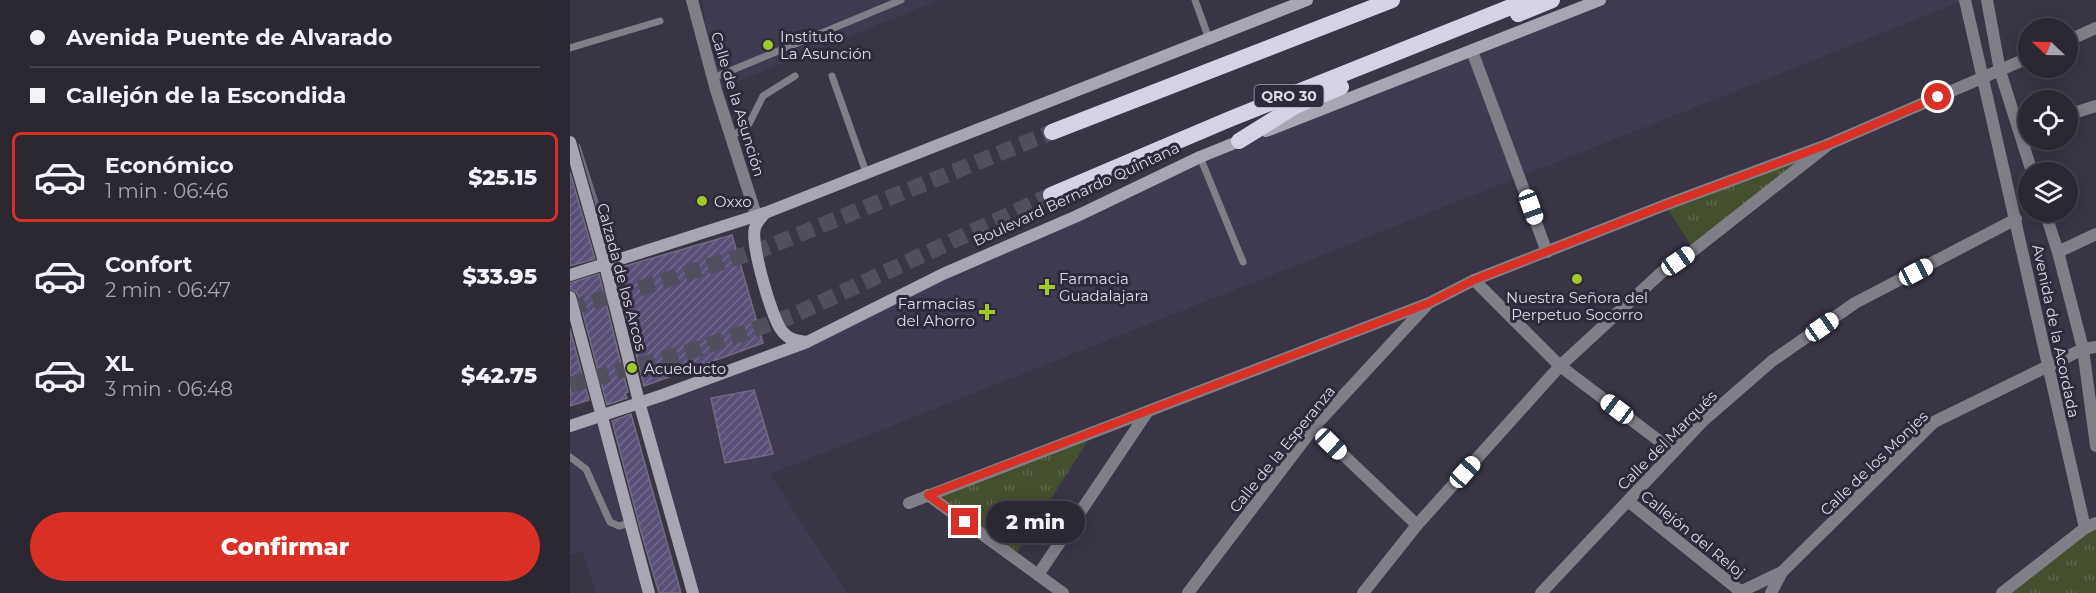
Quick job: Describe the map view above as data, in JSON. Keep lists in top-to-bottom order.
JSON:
{
  "streets": {
    "highway": ["QRO 30", "Boulevard Bernardo Quintana"],
    "main road": ["Calzada de los Arcos"],
    "street": [
      "Calle de la Asunción",
      "Avenida de la Acordada",
      "Calle del Marqués",
      "Calle de la Esperanza",
      "Calle de los Monjes",
      "Callejón del Reloj"
    ]
  },
  "crossings": [
    ["Boulevard Bernardo Quintana", "Calzada de los Arcos"],
    ["Avenida de la Acordada", "Calle del Marqués"],
    ["Avenida de la Acordada", "Calle de los Monjes"],
    ["Calle del Marqués", "Callejón del Reloj"]
  ],
  "places": {
    "other": [
      "Instituto La Asunción",
      "Oxxo",
      "Nuestra Señora del Perpetuo Socorro",
      "Acueducto"
    ],
    "health": ["Farmacia Guadalajara", "Farmacias del Ahorro"]
  },
  "north": "left",
  "page": {
    "banner": ["Avenida Puente de Alvarado", "Callejón de la Escondida"],
    "list": [
      {
        "name": "Económico",
        "note": "1 min · 06:46",
        "value": "$25.15"
      },
      {
        "name": "Confort",
        "note": "2 min · 06:47",
        "value": "$33.95"
      },
      {
        "name": "XL",
        "note": "3 min · 06:48",
        "value": "$42.75"
      }
    ],
    "buttons": "Confirmar",
    "bubble": "2 min"
  }
}
